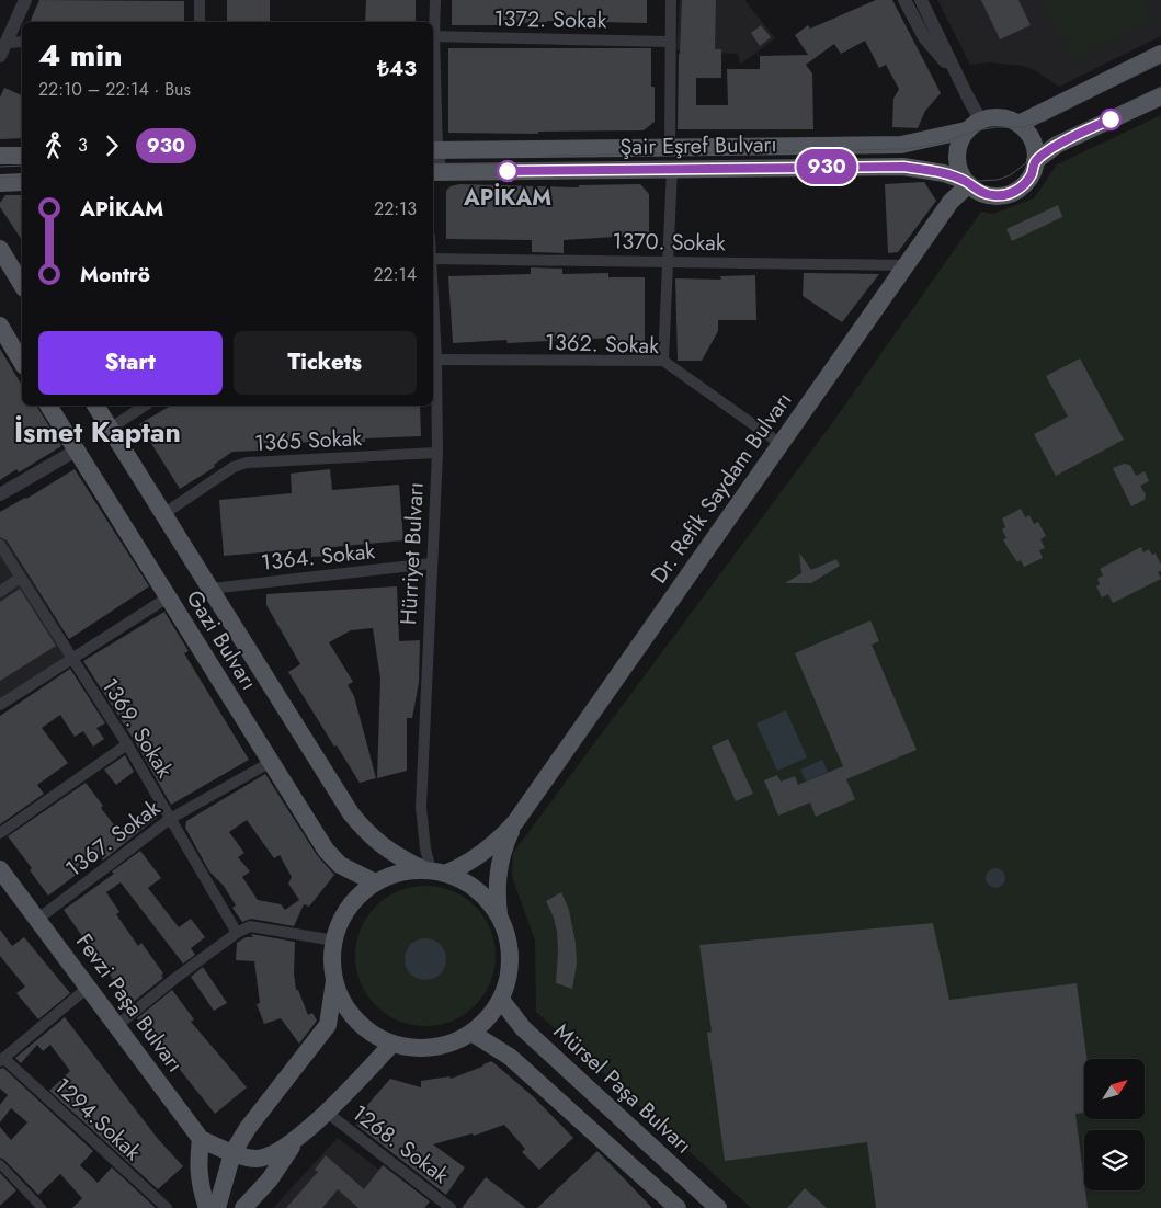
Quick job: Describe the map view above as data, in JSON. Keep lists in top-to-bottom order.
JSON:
{
  "streets": {
    "main road": [
      "Şair Eşref Bulvarı",
      "Dr. Refik Saydam Bulvarı",
      "Gazi Bulvarı",
      "Fevzi Paşa Bulvarı",
      "Mürsel Paşa Bulvarı"
    ],
    "street": [
      "1372. Sokak",
      "1370. Sokak",
      "1362. Sokak",
      "1365 Sokak",
      "Hürriyet Bulvarı",
      "1364. Sokak",
      "1369. Sokak",
      "1367. Sokak",
      "1294.Sokak",
      "1268. Sokak"
    ]
  },
  "crossings": [
    ["Şair Eşref Bulvarı", "Dr. Refik Saydam Bulvarı"],
    ["1370. Sokak", "Dr. Refik Saydam Bulvarı"],
    ["1362. Sokak", "Dr. Refik Saydam Bulvarı"],
    ["1362. Sokak", "Hürriyet Bulvarı"],
    ["1365 Sokak", "Hürriyet Bulvarı"],
    ["1365 Sokak", "Gazi Bulvarı"],
    ["Hürriyet Bulvarı", "1364. Sokak"],
    ["Hürriyet Bulvarı", "Gazi Bulvarı"],
    ["Hürriyet Bulvarı", "Mürsel Paşa Bulvarı"],
    ["1364. Sokak", "Gazi Bulvarı"],
    ["Gazi Bulvarı", "1367. Sokak"],
    ["Gazi Bulvarı", "Mürsel Paşa Bulvarı"],
    ["1369. Sokak", "1367. Sokak"],
    ["1367. Sokak", "Fevzi Paşa Bulvarı"]
  ],
  "districts": ["İsmet Kaptan"],
  "places": ["APİKAM"],
  "lines": ["bus line 930"],
  "north": "top right",
  "page": {
    "on_map": "930",
    "heading": ["4 min", "22:10 – 22:14 · Bus", "₺43"],
    "legs": ["3", "930"],
    "list": [
      {
        "name": "APİKAM",
        "value": "22:13"
      },
      {
        "name": "Montrö",
        "value": "22:14"
      }
    ],
    "buttons": ["Start", "Tickets"]
  }
}
